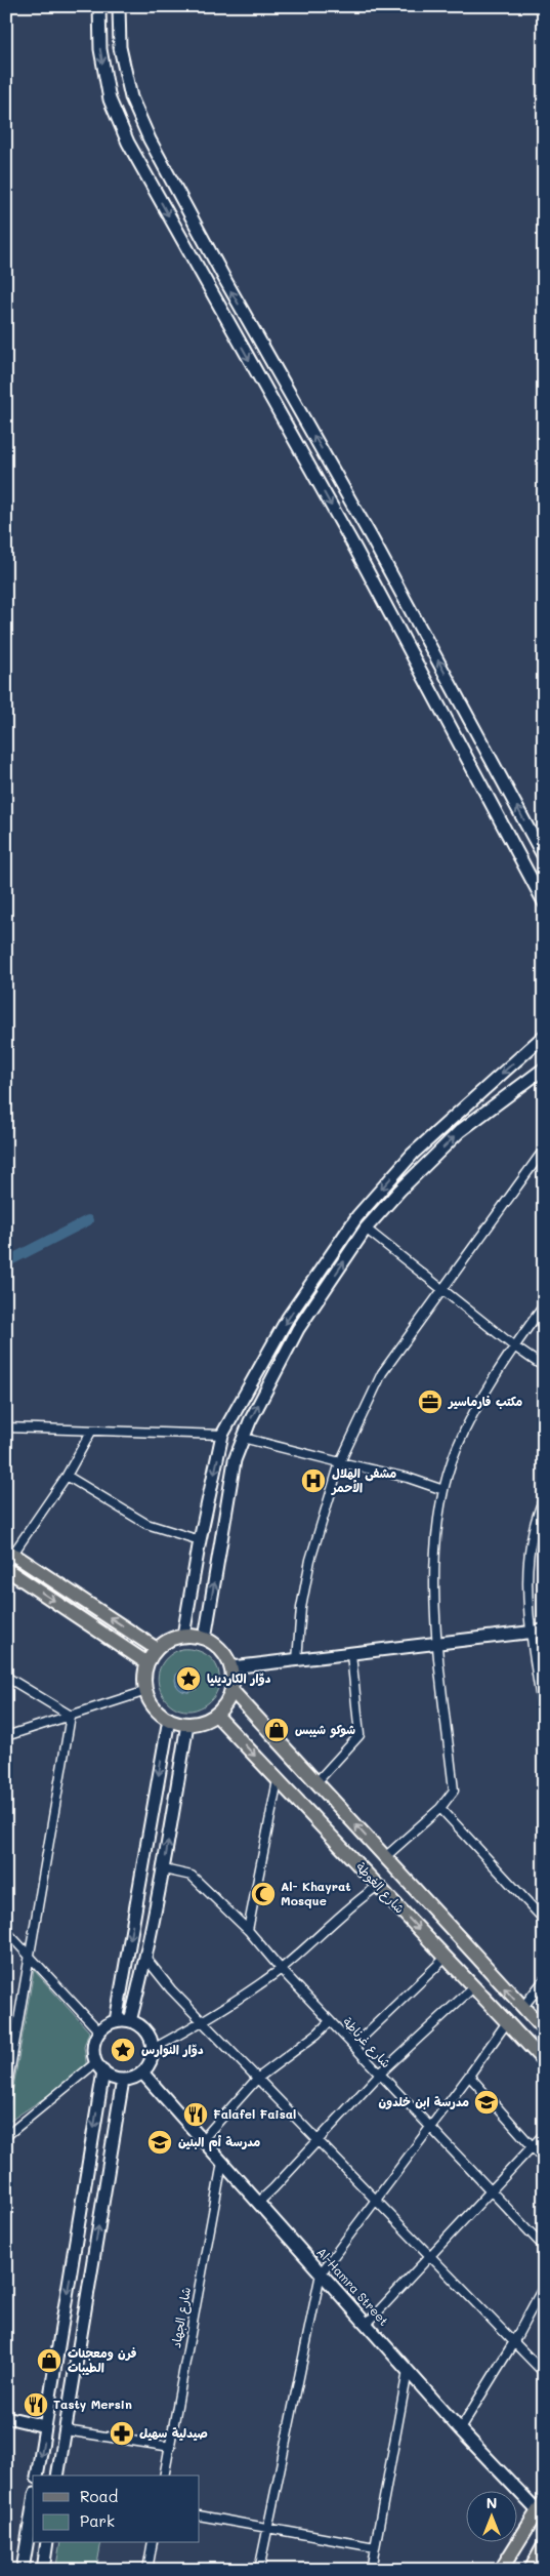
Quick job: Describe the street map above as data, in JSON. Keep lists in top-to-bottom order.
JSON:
{
  "streets": {
    "main road": ["شارع الغوطة", "Al-Hamra Street"],
    "street": ["شارع غرناطة", "شارع الجهاد"]
  },
  "crossings": [
    ["Al-Hamra Street", "شارع الجهاد"]
  ],
  "places": {
    "office": ["مكتب فارماسير"],
    "hospital": ["مشفى الهلال الأحمر"],
    "place": ["دوّار الكاردينيا", "دوّار النوارس"],
    "shop": ["شوكو شيبس", "فرن ومعجنات الطيبات"],
    "mosque": ["Al- Khayrat Mosque"],
    "school or university": ["مدرسة ابن خلدون", "مدرسة أم البنين"],
    "restaurant": ["Falafel Faisal", "Tasty Mersin"],
    "pharmacy": ["صيدلية سهيل"]
  },
  "legend": ["Road", "Park"],
  "north": "top"
}
